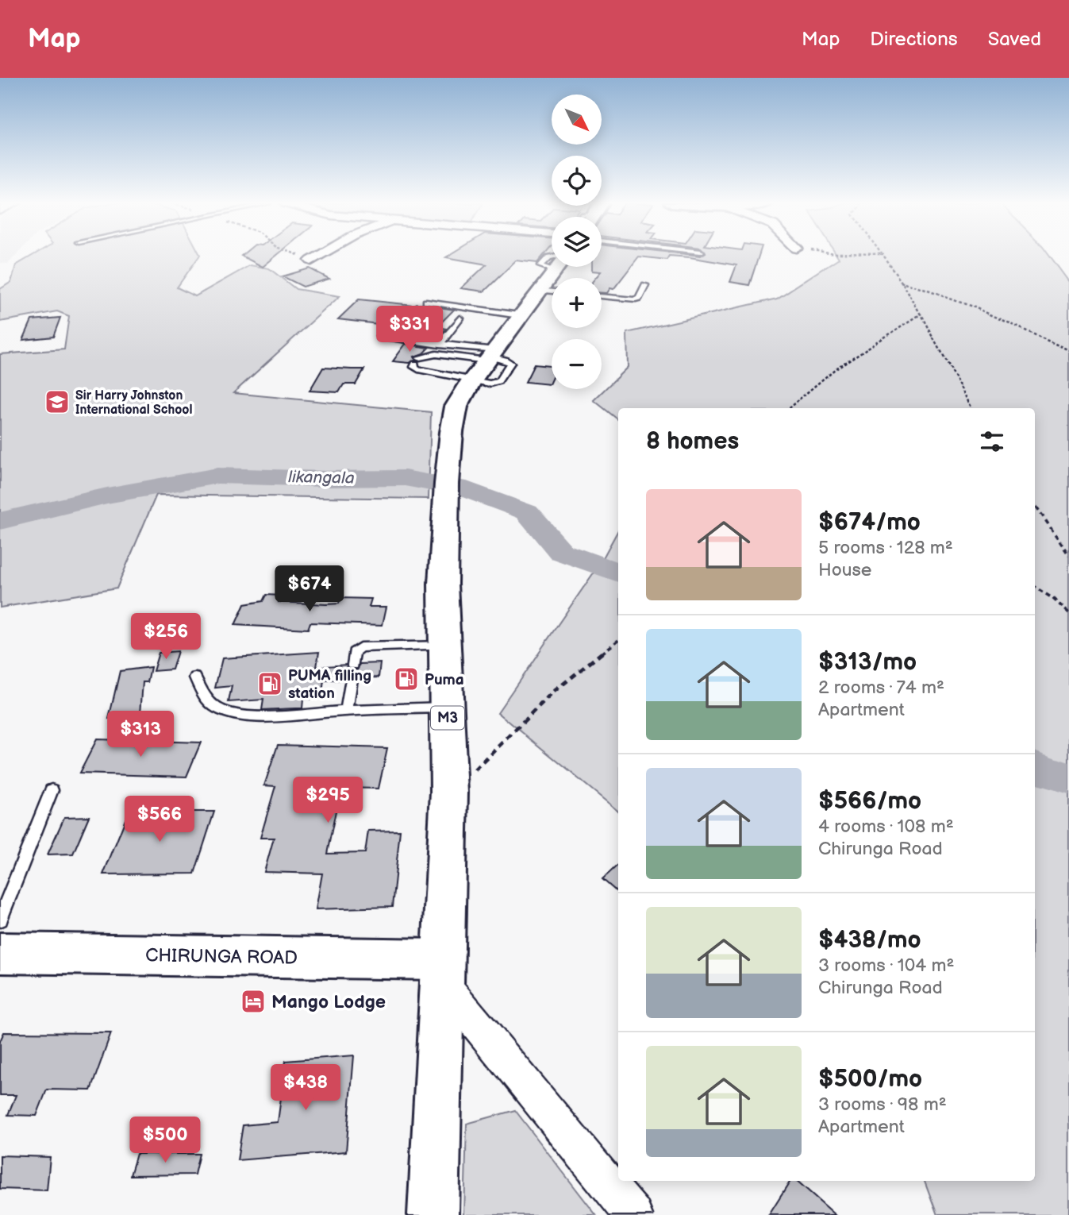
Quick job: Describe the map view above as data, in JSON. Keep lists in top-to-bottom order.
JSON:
{
  "streets": {
    "main road": ["M3", "CHIRUNGA ROAD"]
  },
  "crossings": [
    ["M3", "CHIRUNGA ROAD"]
  ],
  "water": ["likangala"],
  "places": {
    "school or university": ["Sir Harry Johnston International School"],
    "fuel station": ["Puma", "PUMA filling station"],
    "hotel": ["Mango Lodge"]
  },
  "north": "bottom right",
  "page": {
    "header": "Map",
    "nav": ["Map", "Directions", "Saved"],
    "map_buttons": ["+", "−"],
    "price": [
      "$331",
      "$674",
      "$256",
      "$313",
      "$295",
      "$566",
      "$438",
      "$500"
    ],
    "heading": "8 homes",
    "list": [
      {
        "name": "$674/mo",
        "note": "5 rooms · 128 m² · House"
      },
      {
        "name": "$313/mo",
        "note": "2 rooms · 74 m² · Apartment"
      },
      {
        "name": "$566/mo",
        "note": "4 rooms · 108 m² · Chirunga Road"
      },
      {
        "name": "$438/mo",
        "note": "3 rooms · 104 m² · Chirunga Road"
      },
      {
        "name": "$500/mo",
        "note": "3 rooms · 98 m² · Apartment"
      }
    ]
  }
}
